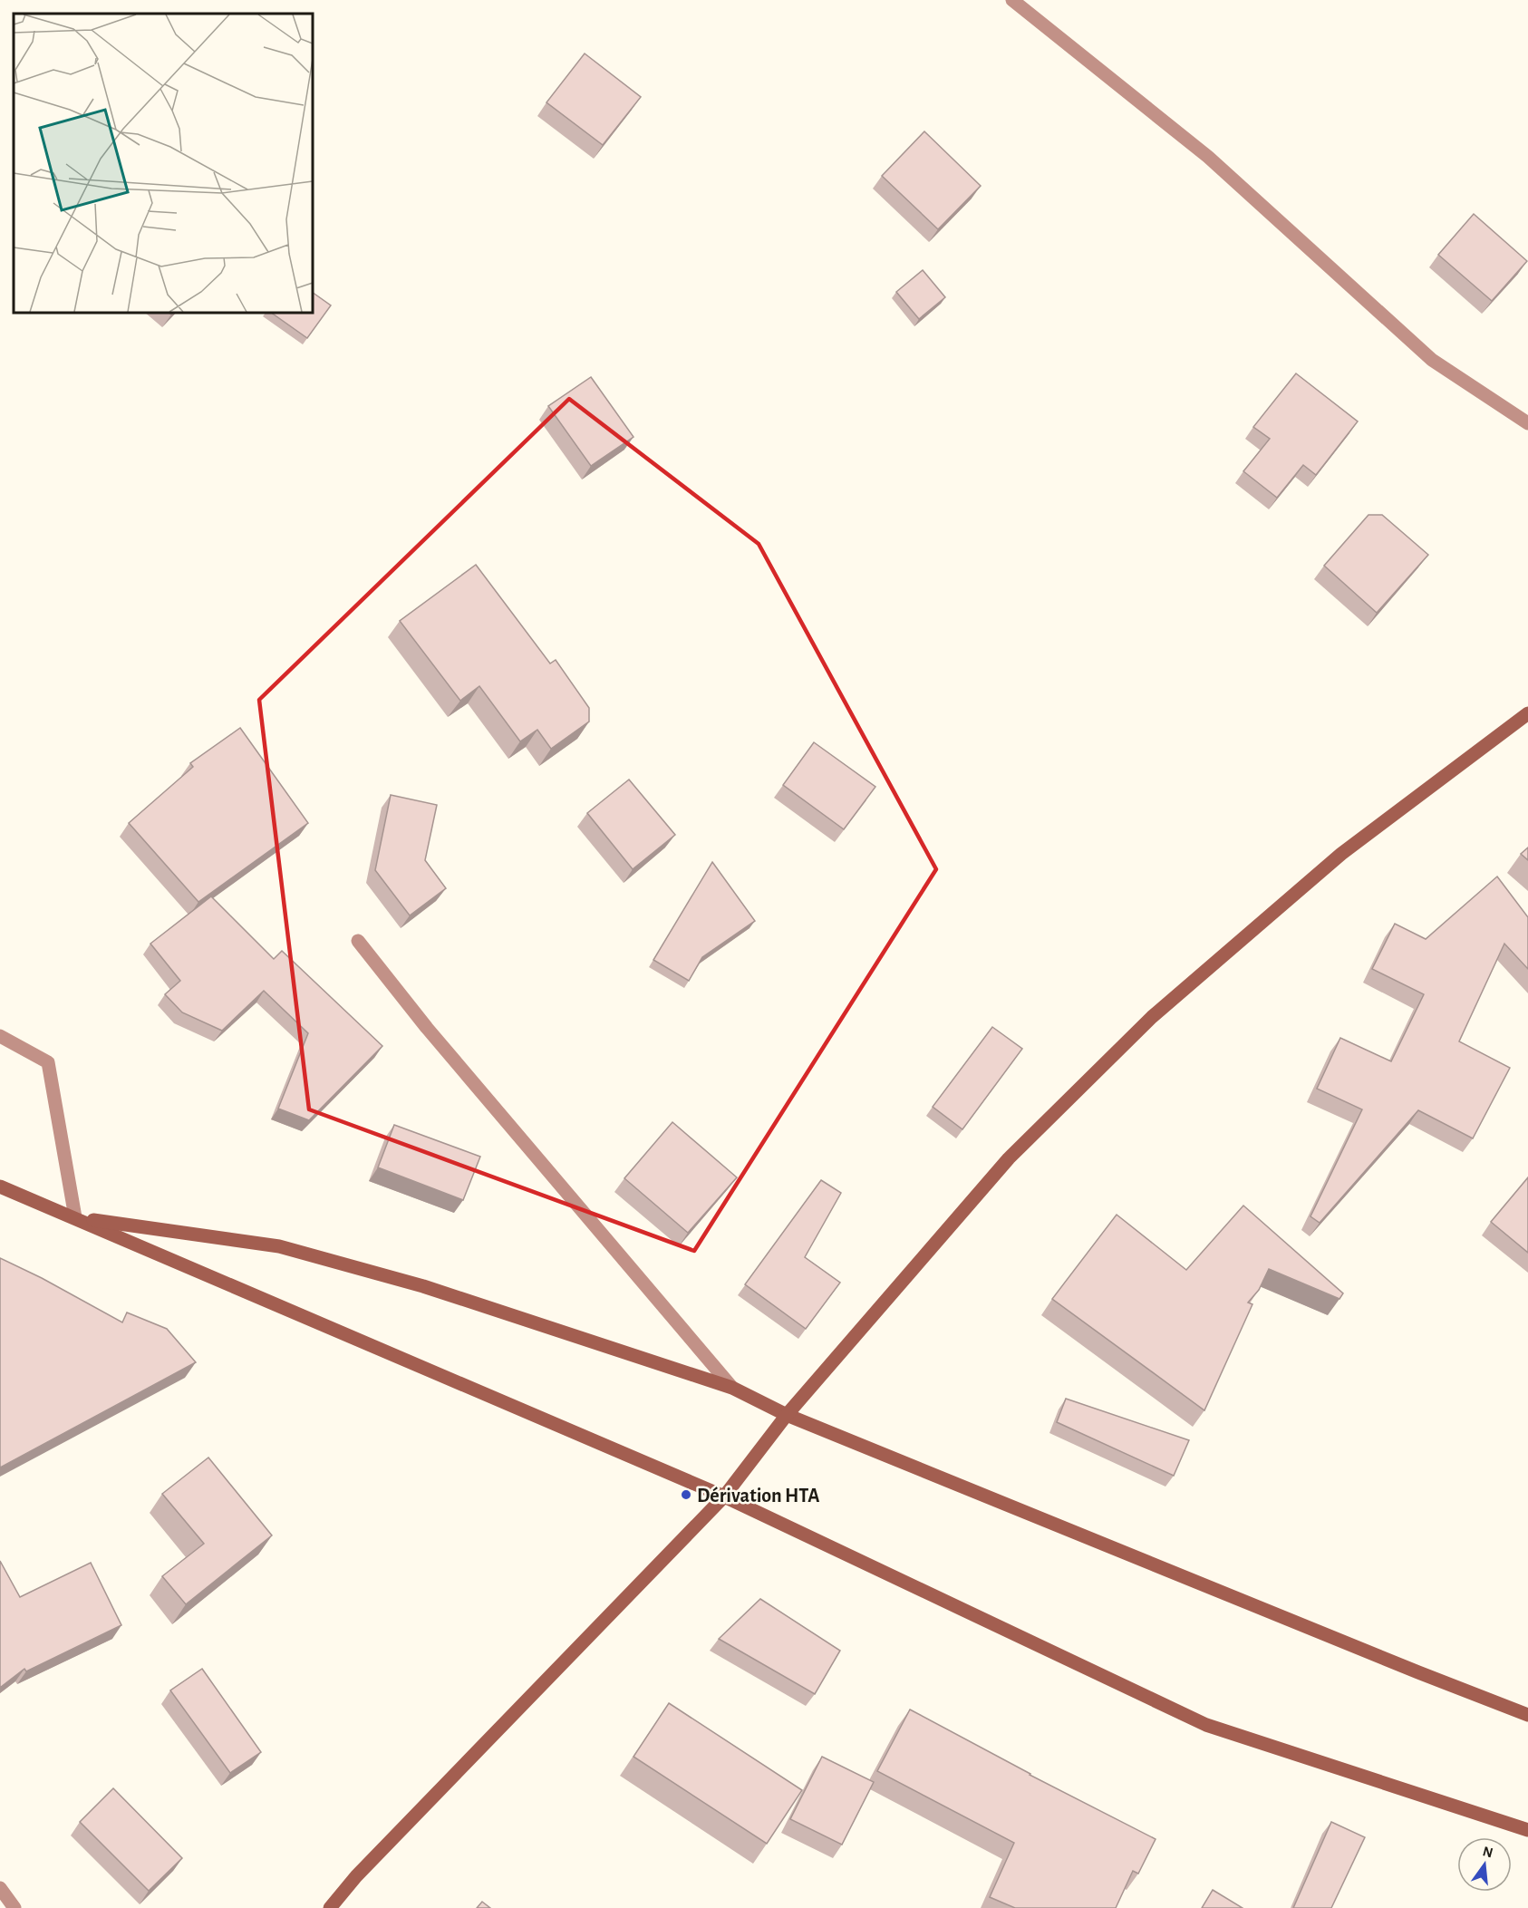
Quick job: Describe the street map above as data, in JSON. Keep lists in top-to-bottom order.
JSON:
{
  "places": ["Dérivation HTA"],
  "north": "top"
}
